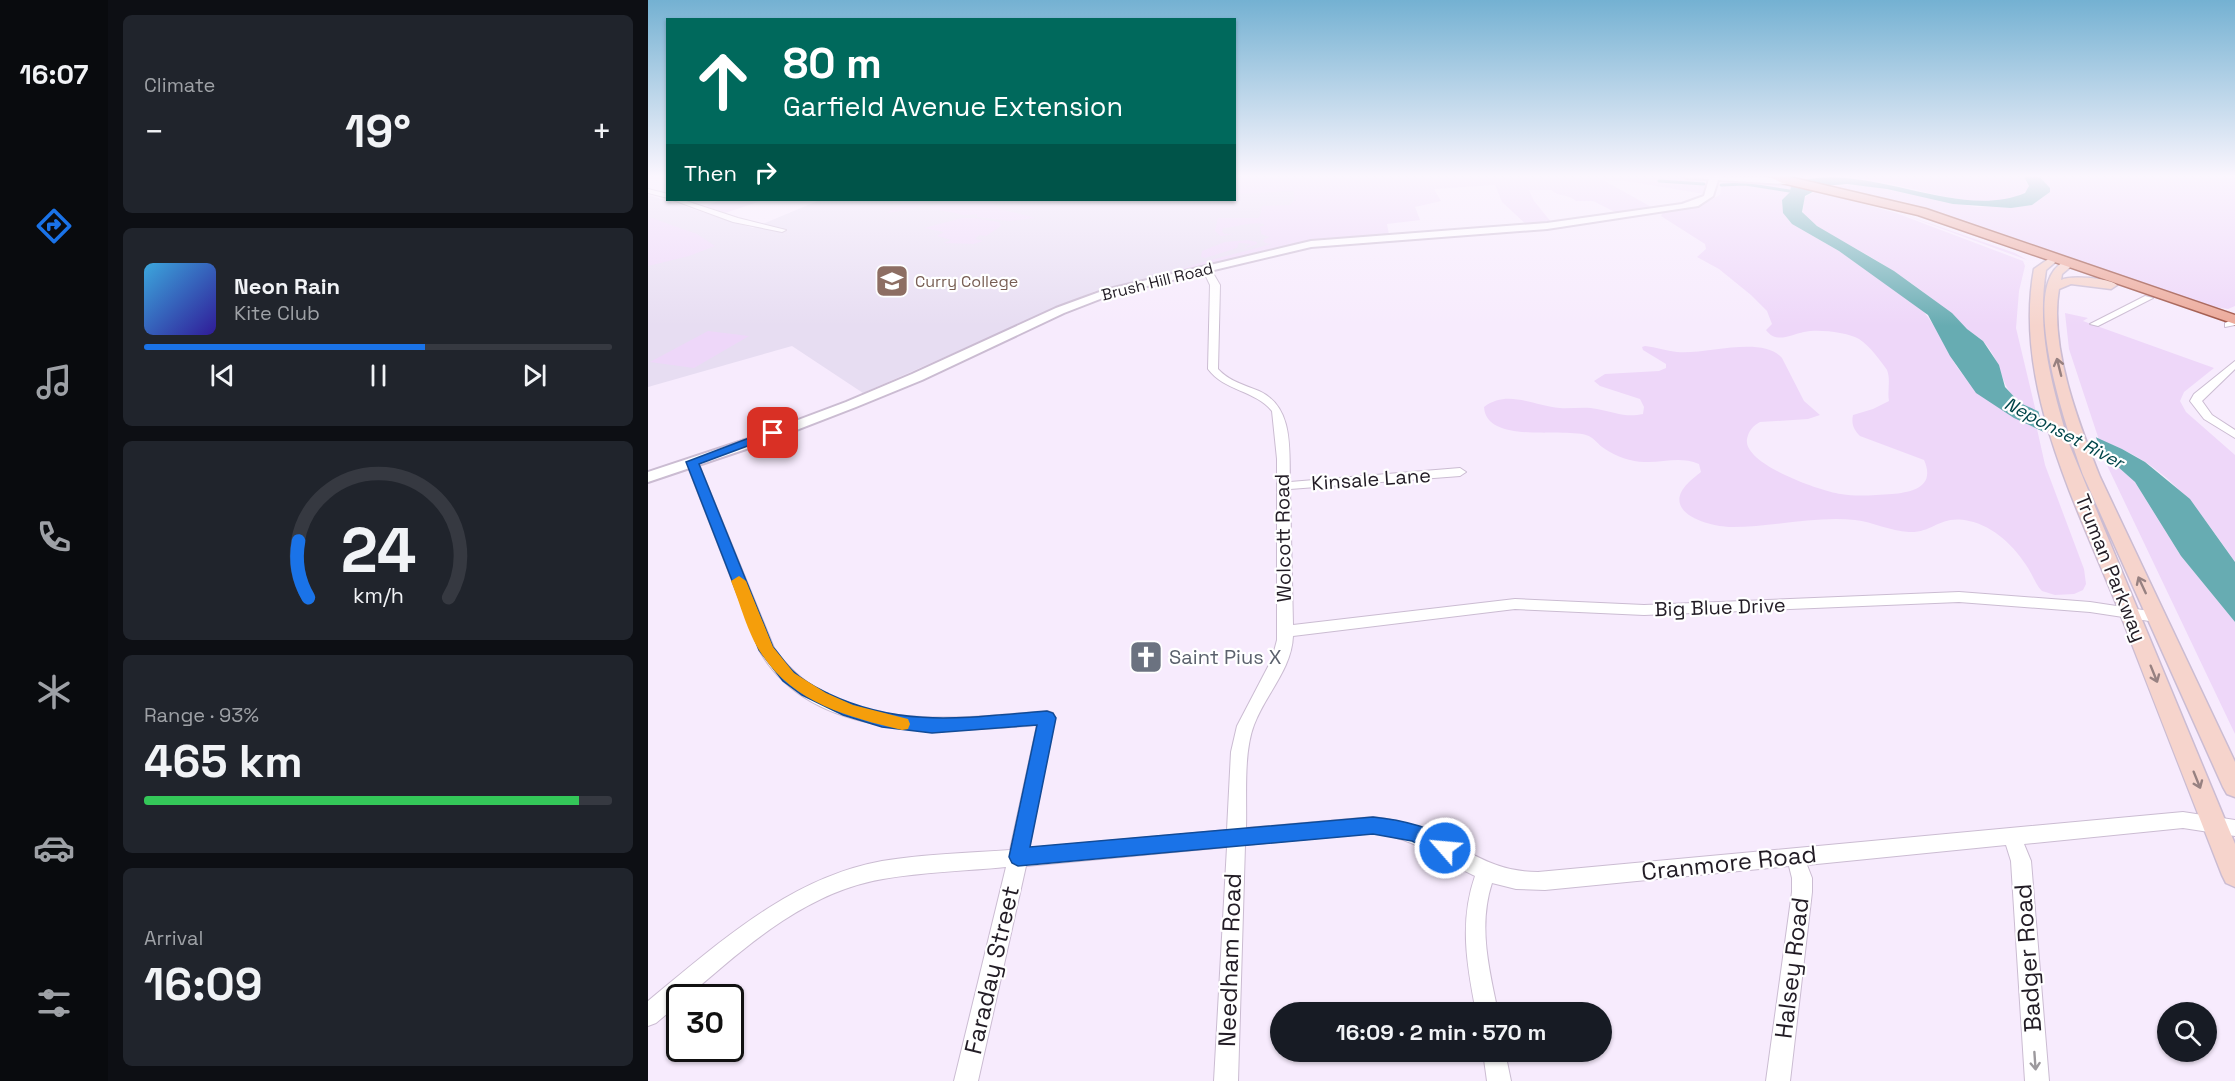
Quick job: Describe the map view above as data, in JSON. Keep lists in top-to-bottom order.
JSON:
{
  "streets": {
    "main road": ["Truman Parkway"],
    "street": [
      "Brush Hill Road",
      "Kinsale Lane",
      "Wolcott Road",
      "Big Blue Drive",
      "Cranmore Road",
      "Badger Road",
      "Needham Road",
      "Halsey Road",
      "Faraday Street"
    ]
  },
  "crossings": [
    ["Brush Hill Road", "Wolcott Road"],
    ["Brush Hill Road", "Faraday Street"],
    ["Kinsale Lane", "Wolcott Road"],
    ["Wolcott Road", "Big Blue Drive"],
    ["Wolcott Road", "Cranmore Road"],
    ["Wolcott Road", "Needham Road"],
    ["Truman Parkway", "Big Blue Drive"],
    ["Truman Parkway", "Cranmore Road"],
    ["Cranmore Road", "Badger Road"],
    ["Cranmore Road", "Needham Road"],
    ["Cranmore Road", "Halsey Road"],
    ["Cranmore Road", "Faraday Street"]
  ],
  "one_way": ["Badger Road"],
  "water": ["Neponset River"],
  "places": {
    "school or university": ["Curry College"],
    "church": ["Saint Pius X"]
  },
  "page": {
    "tabs": "16:07",
    "tile": [
      "Climate",
      ["Range · 93%", "465 km"],
      ["Arrival", "16:09"]
    ],
    "turn": ["80 m", "Garfield Avenue Extension"],
    "heat": ["−", "19°", "+"],
    "then": "Then",
    "song": ["Neon Rain", "Kite Club"],
    "limit": "30",
    "trip": "16:09 · 2 min · 570 m",
    "gauge": ["24", "km/h"]
  }
}
